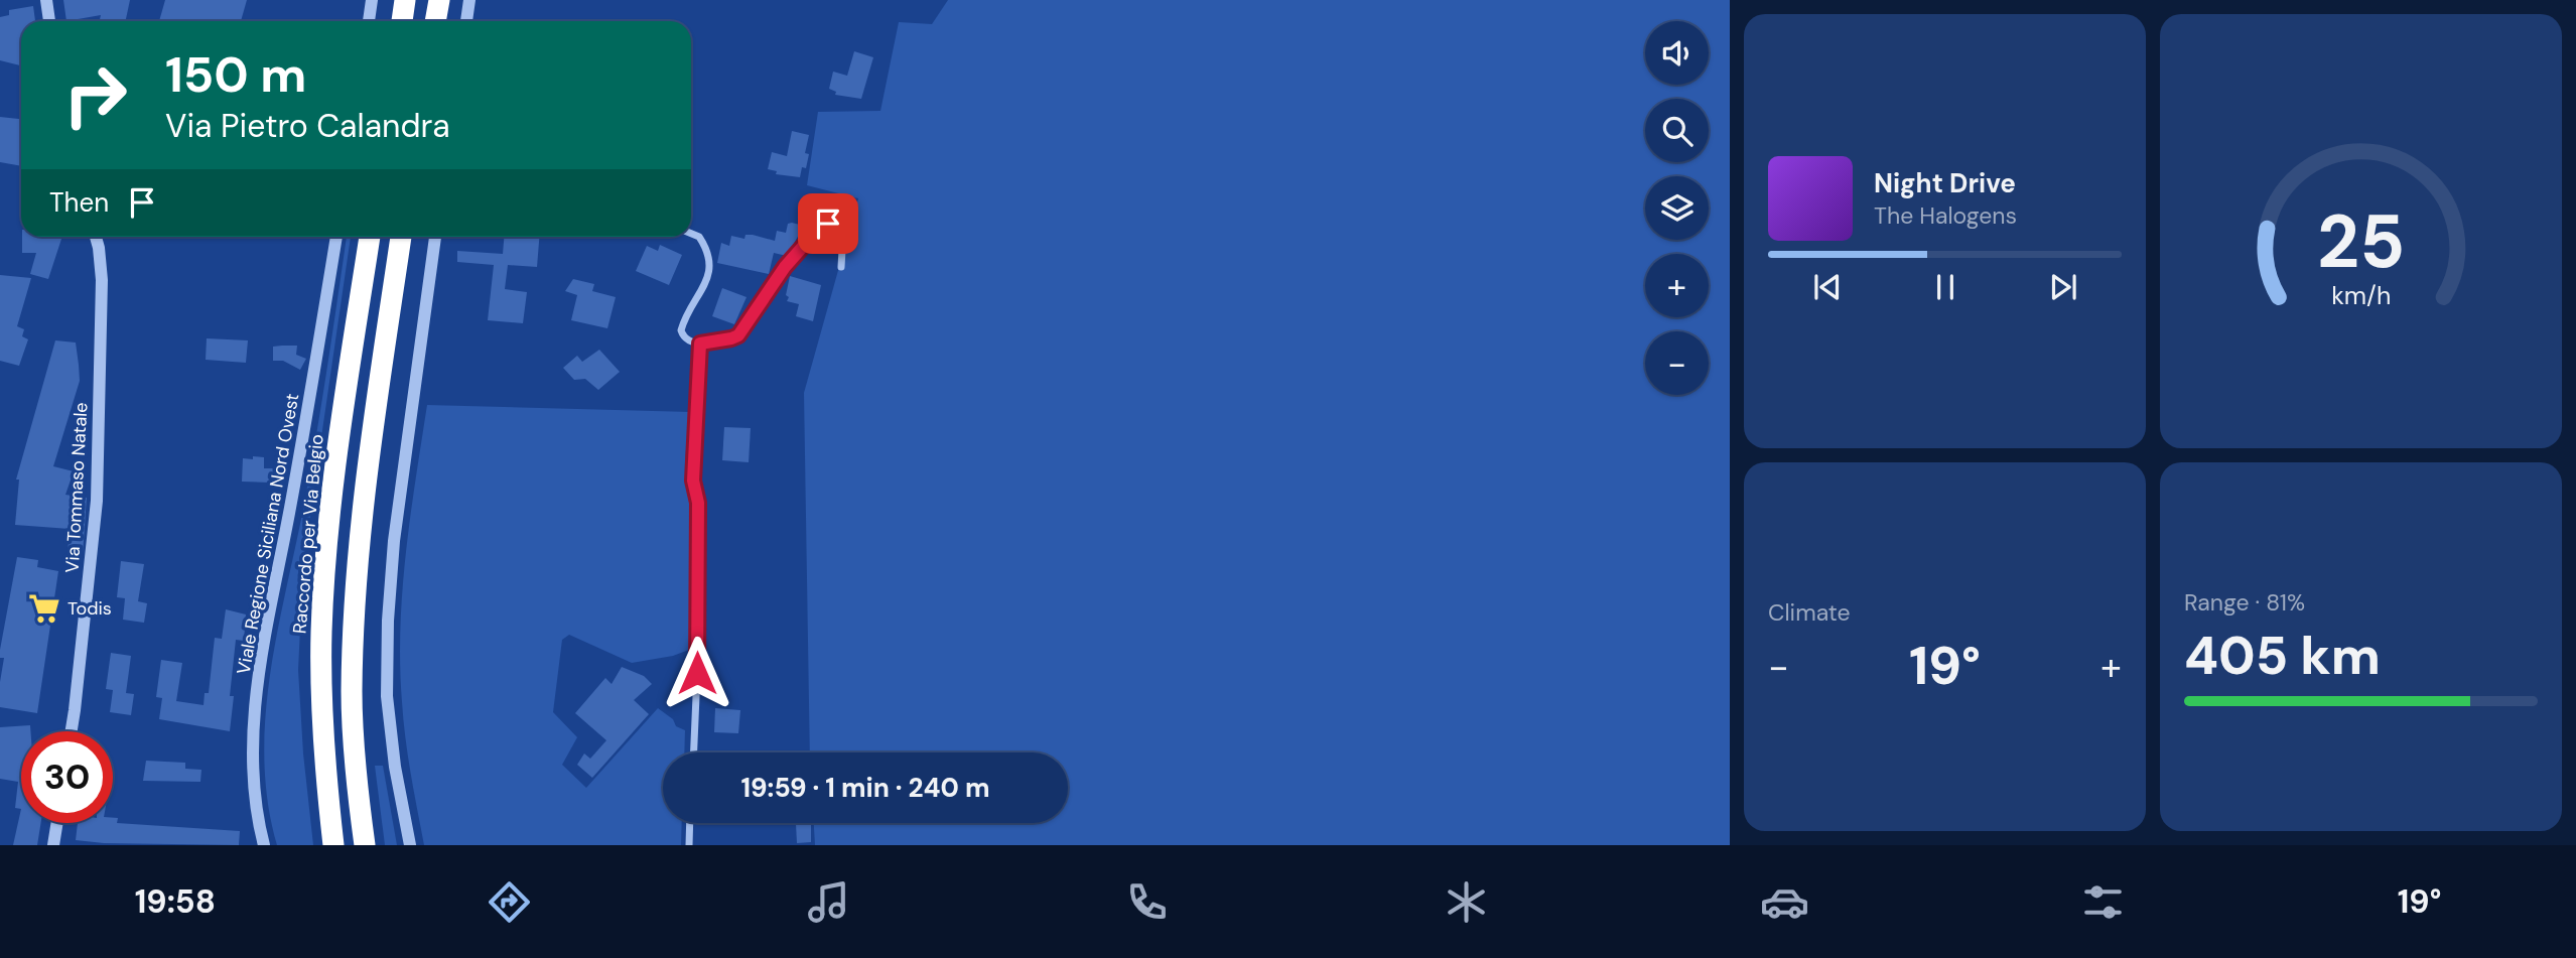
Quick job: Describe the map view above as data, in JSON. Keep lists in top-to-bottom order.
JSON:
{
  "streets": {
    "highway": ["Raccordo per Via Belgio"],
    "street": ["Via Tommaso Natale", "Viale Regione Siciliana Nord Ovest"]
  },
  "places": {
    "supermarket": ["Todis"]
  },
  "page": {
    "map_buttons": ["+", "−"],
    "turn": ["150 m", "Via Pietro Calandra"],
    "song": ["Night Drive", "The Halogens"],
    "then": "Then",
    "tile": [
      "Climate",
      ["Range · 81%", "405 km"]
    ],
    "heat": ["−", "19°", "+"],
    "limit": "30",
    "trip": "19:59 · 1 min · 240 m",
    "tabs": ["19:58", "19°"],
    "gauge": ["25", "km/h"]
  }
}
